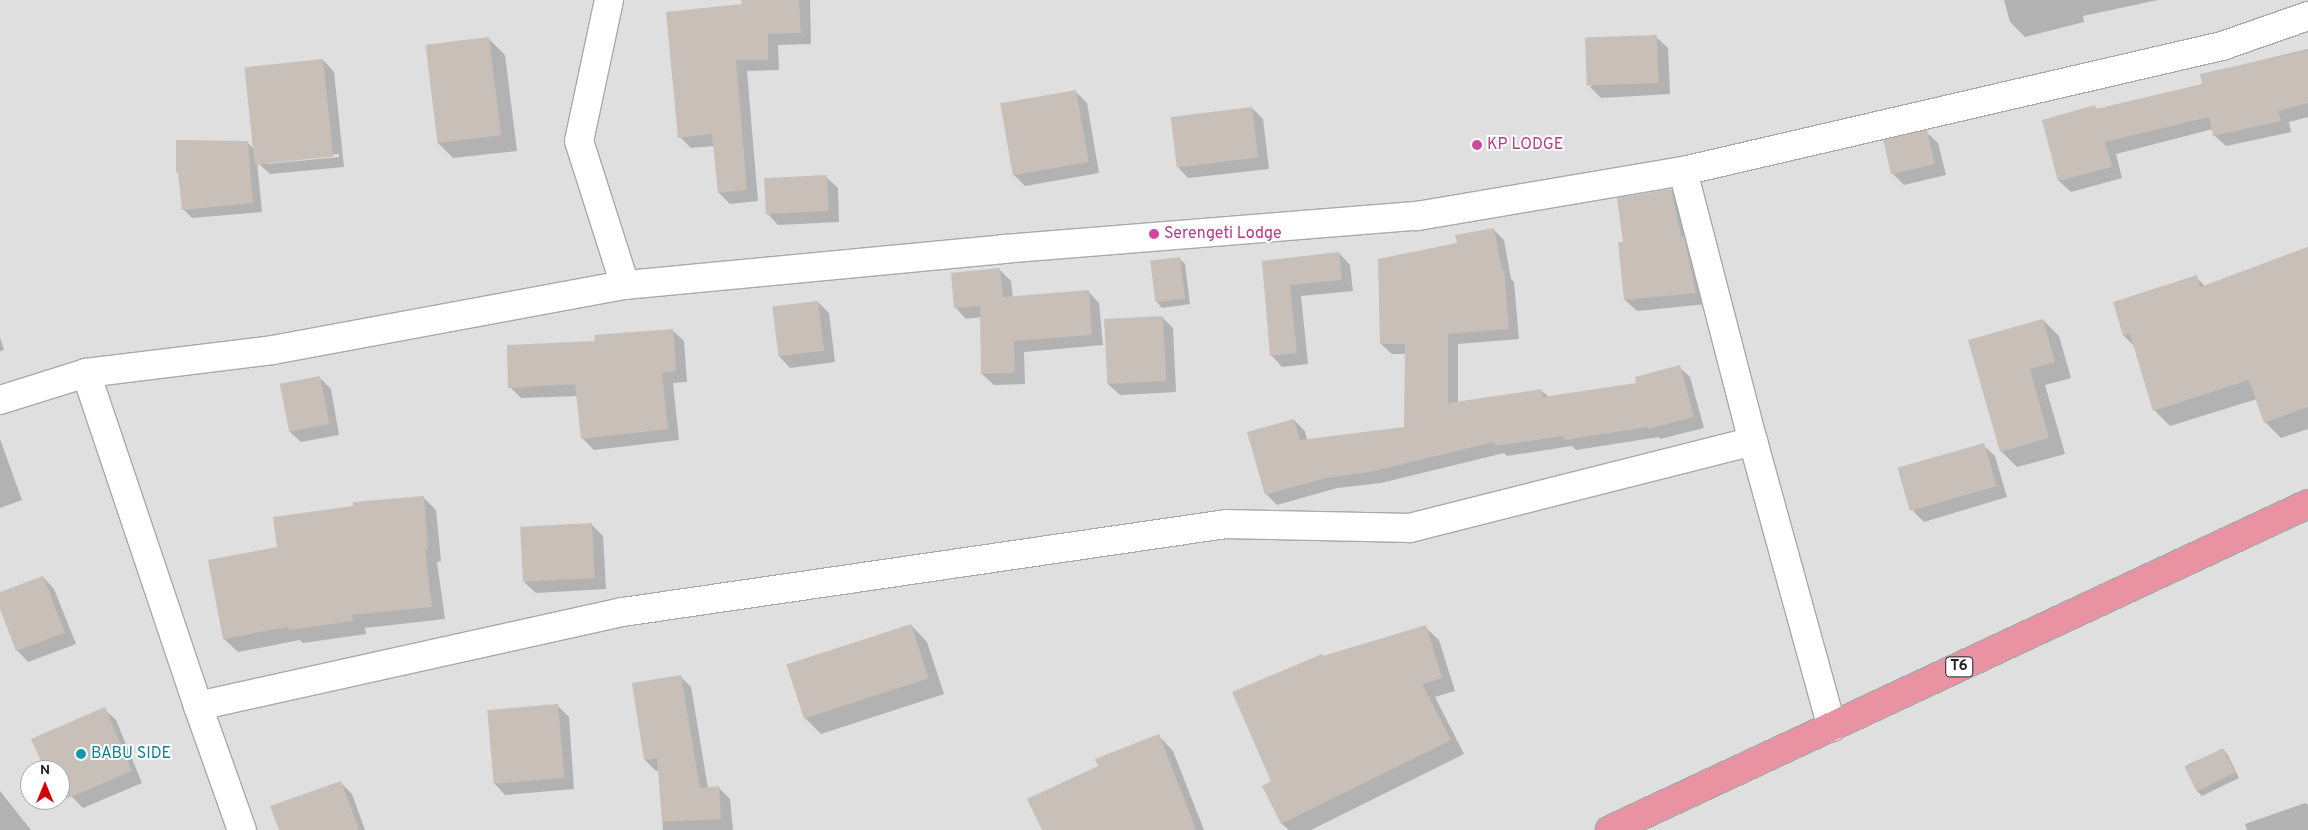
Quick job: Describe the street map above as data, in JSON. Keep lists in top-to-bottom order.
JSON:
{
  "streets": {
    "highway": ["T6"]
  },
  "places": ["KP LODGE", "Serengeti Lodge", "BABU SIDE"],
  "north": "top"
}
